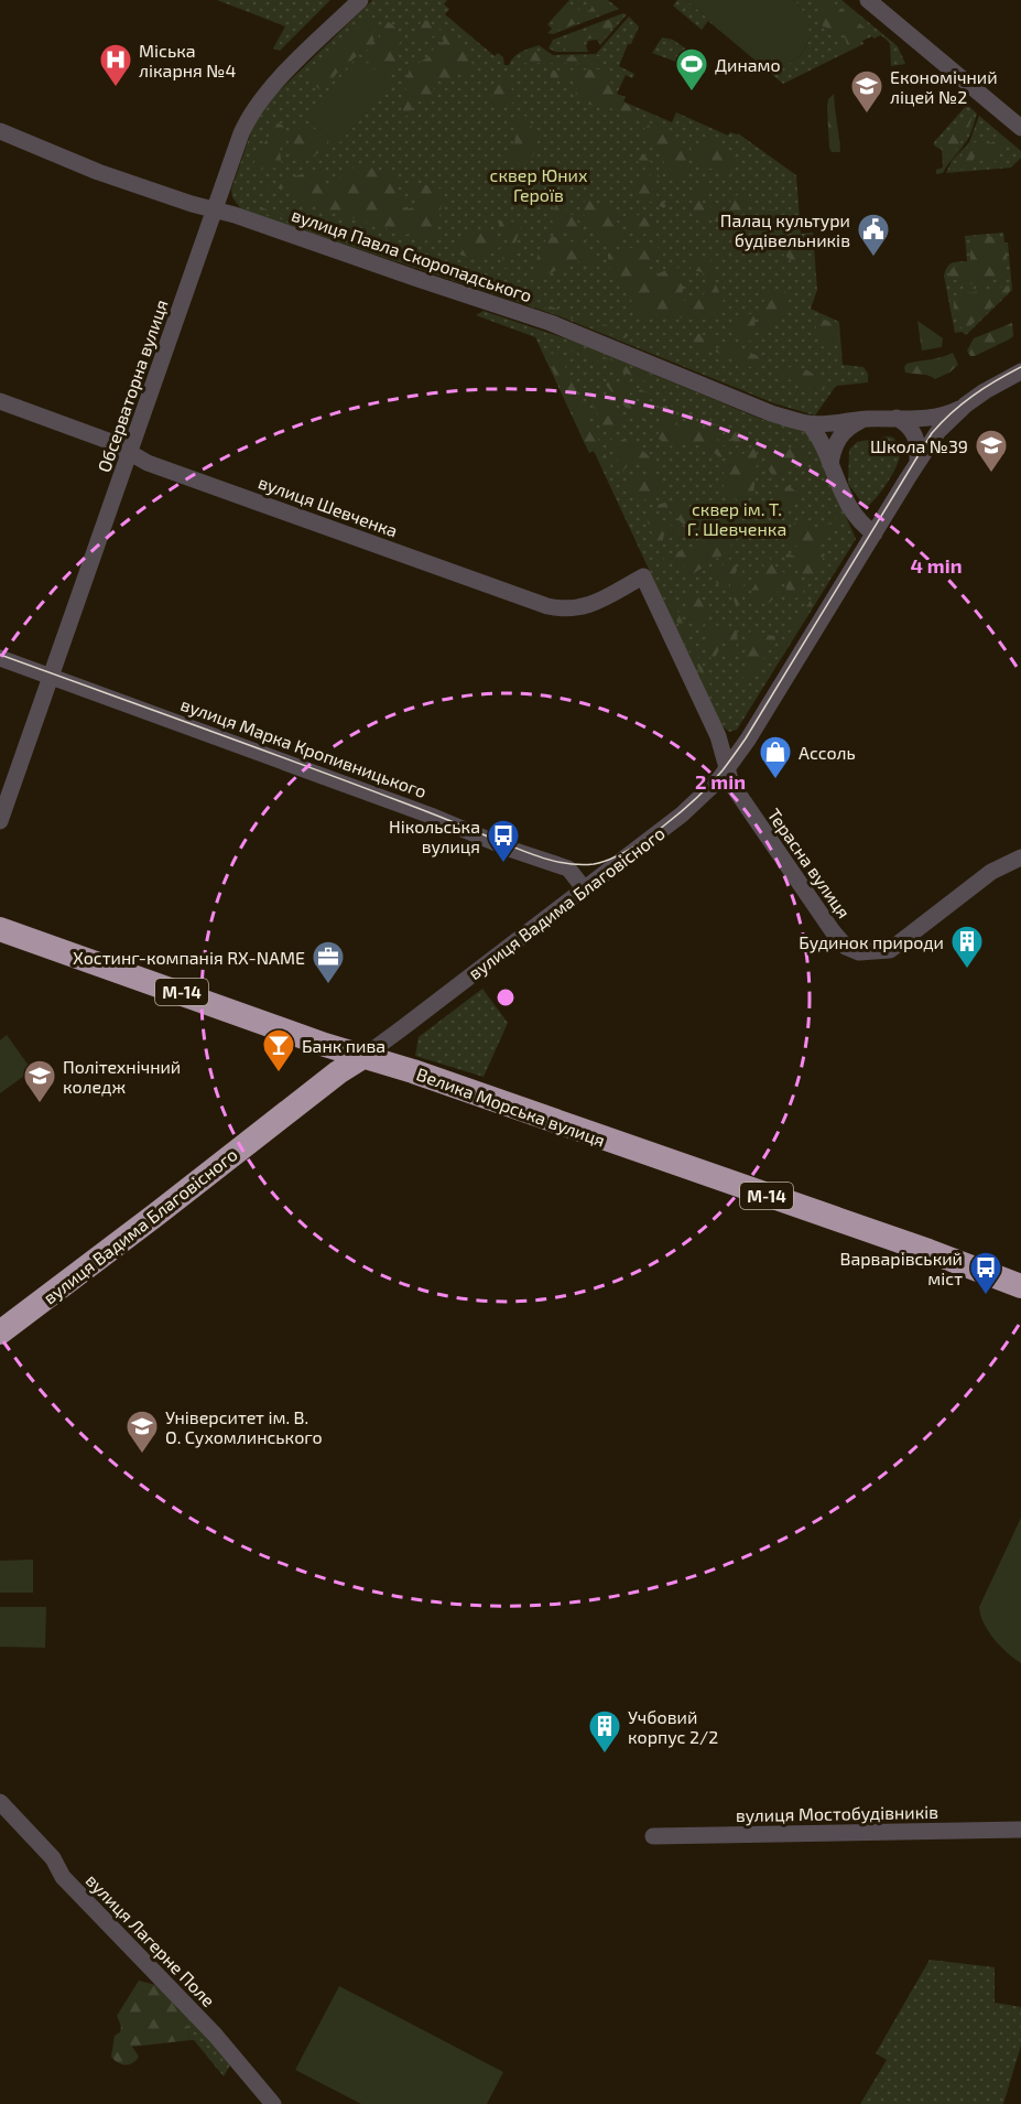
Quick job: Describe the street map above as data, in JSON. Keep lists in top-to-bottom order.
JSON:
{
  "streets": {
    "highway": ["вулиця Вадима Благовісного", "М-14", "Велика Морська вулиця"],
    "street": [
      "вулиця Павла Скоропадського",
      "Обсерваторна вулиця",
      "вулиця Шевченка",
      "вулиця Марка Кропивницького",
      "Терасна вулиця",
      "вулиця Мостобудівників",
      "вулиця Лагерне Поле"
    ]
  },
  "crossings": [
    ["вулиця Павла Скоропадського", "Обсерваторна вулиця"],
    ["вулиця Павла Скоропадського", "вулиця Вадима Благовісного"],
    ["Обсерваторна вулиця", "вулиця Шевченка"],
    ["Обсерваторна вулиця", "вулиця Марка Кропивницького"],
    ["вулиця Шевченка", "Терасна вулиця"],
    ["вулиця Марка Кропивницького", "вулиця Вадима Благовісного"],
    ["Терасна вулиця", "вулиця Вадима Благовісного"],
    ["вулиця Вадима Благовісного", "Велика Морська вулиця"]
  ],
  "parks": ["сквер Юних Героїв", "сквер ім. Т. Г. Шевченка"],
  "places": {
    "hospital": ["Міська лікарня №4"],
    "sports": ["Динамо"],
    "school or university": [
      "Економічний ліцей №2",
      "Школа №39",
      "Політехнічний коледж",
      "Університет ім. В. О. Сухомлинського"
    ],
    "public building": ["Палац культури будівельників"],
    "shop": ["Ассоль"],
    "bus stop": ["Нікольська вулиця", "Варварівський міст"],
    "building": ["Будинок природи", "Учбовий корпус 2/2"],
    "office": ["Хостинг-компанія RX-NAME"],
    "bar": ["Банк пива"]
  },
  "rings": ["4 min", "2 min"]
}
